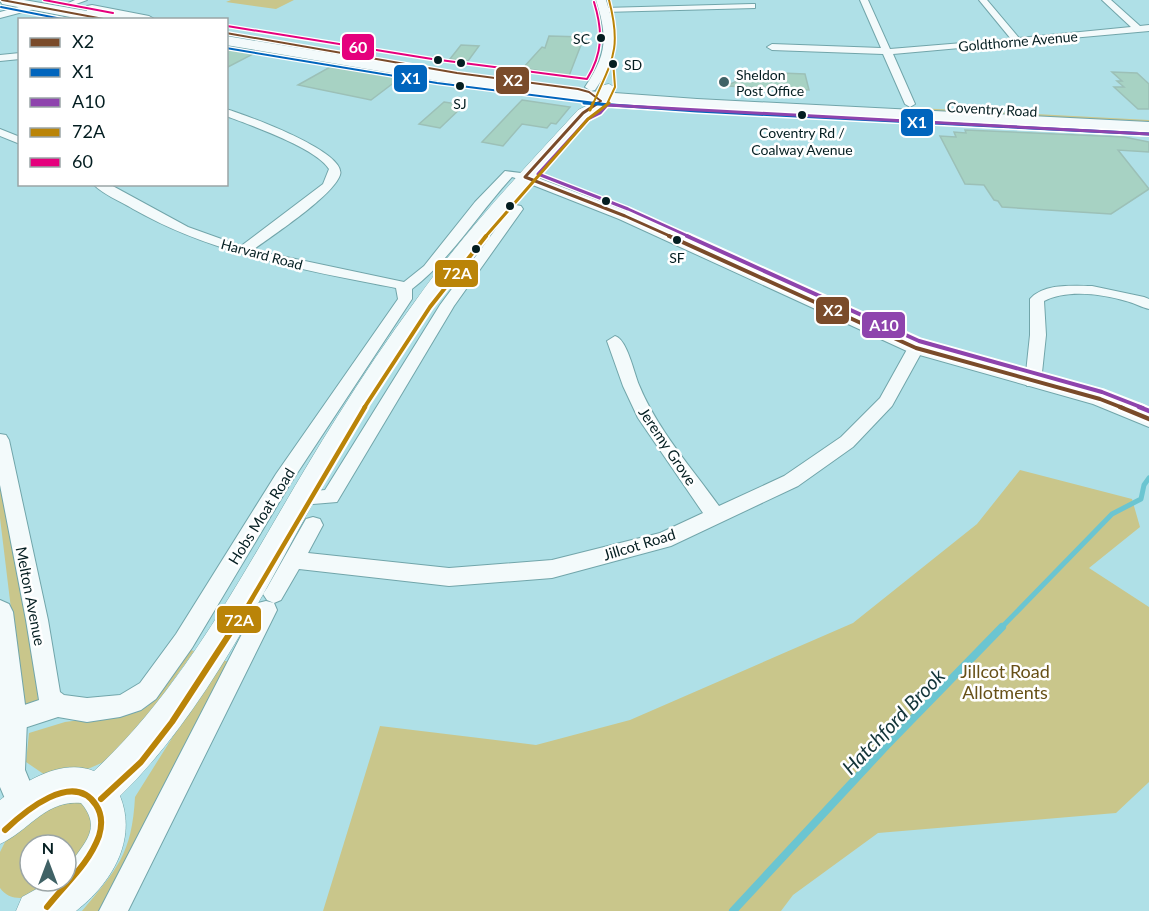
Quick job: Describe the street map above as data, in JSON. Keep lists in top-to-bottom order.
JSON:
{
  "streets": {
    "highway": ["Coventry Road"],
    "main road": ["Hobs Moat Road"],
    "street": [
      "Goldthorne Avenue",
      "Harvard Road",
      "Jeremy Grove",
      "Jillcot Road",
      "Melton Avenue"
    ]
  },
  "crossings": [
    ["Coventry Road", "Hobs Moat Road"],
    ["Harvard Road", "Hobs Moat Road"],
    ["Jeremy Grove", "Jillcot Road"],
    ["Hobs Moat Road", "Melton Avenue"]
  ],
  "water": ["Hatchford Brook"],
  "parks": ["Jillcot Road Allotments"],
  "places": [
    "SC",
    "SD",
    "Sheldon Post Office",
    "SJ",
    "Coventry Rd / Coalway Avenue",
    "SF"
  ],
  "lines": [
    "transit line X2",
    "transit line 72A",
    "transit line 60",
    "transit line X1",
    "transit line A10"
  ],
  "legend": [
    "X2",
    "X1",
    "A10",
    "72A",
    "60"
  ],
  "north": "top"
}
